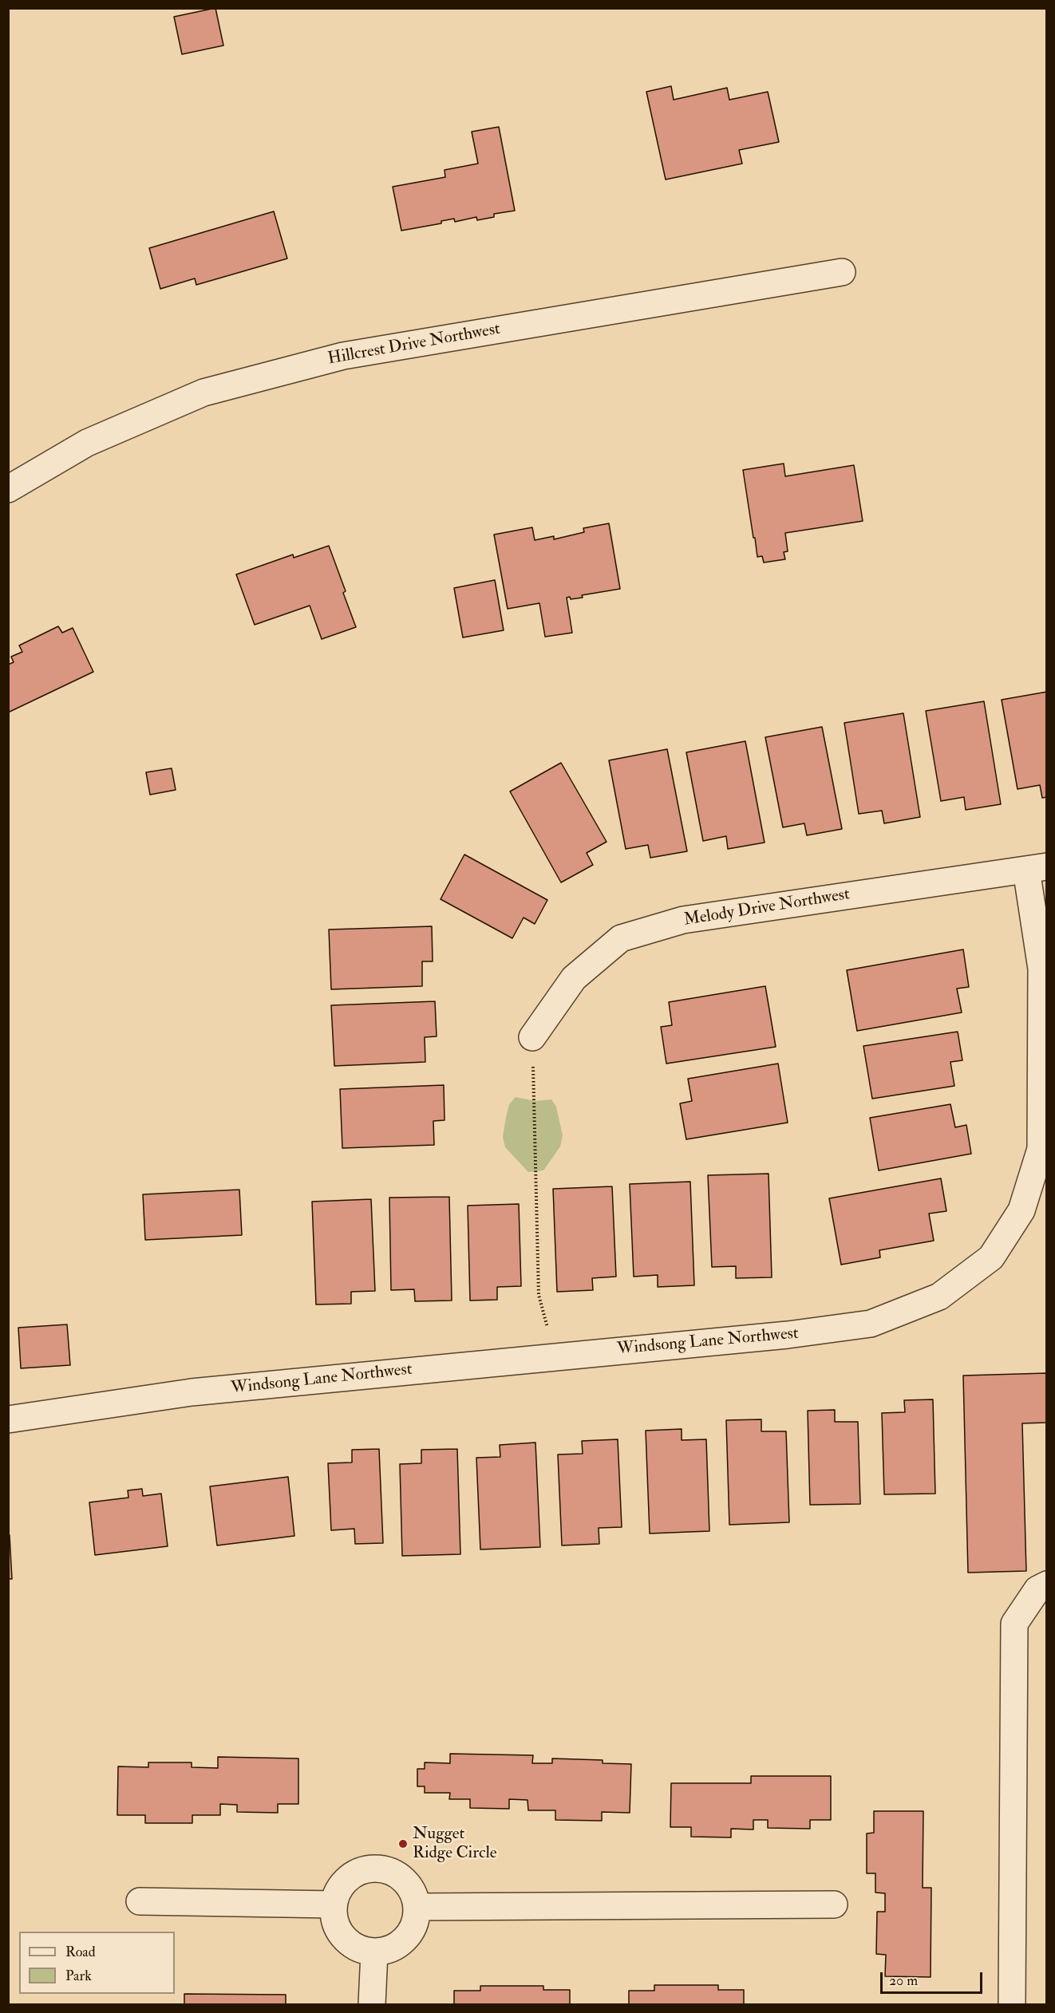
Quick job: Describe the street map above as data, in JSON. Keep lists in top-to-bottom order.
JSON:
{
  "streets": {
    "street": ["Hillcrest Drive Northwest", "Melody Drive Northwest", "Windsong Lane Northwest"]
  },
  "crossings": [
    ["Melody Drive Northwest", "Windsong Lane Northwest"]
  ],
  "places": ["Nugget Ridge Circle"],
  "legend": ["Road", "Park"],
  "scale_bar": "20 m"
}
